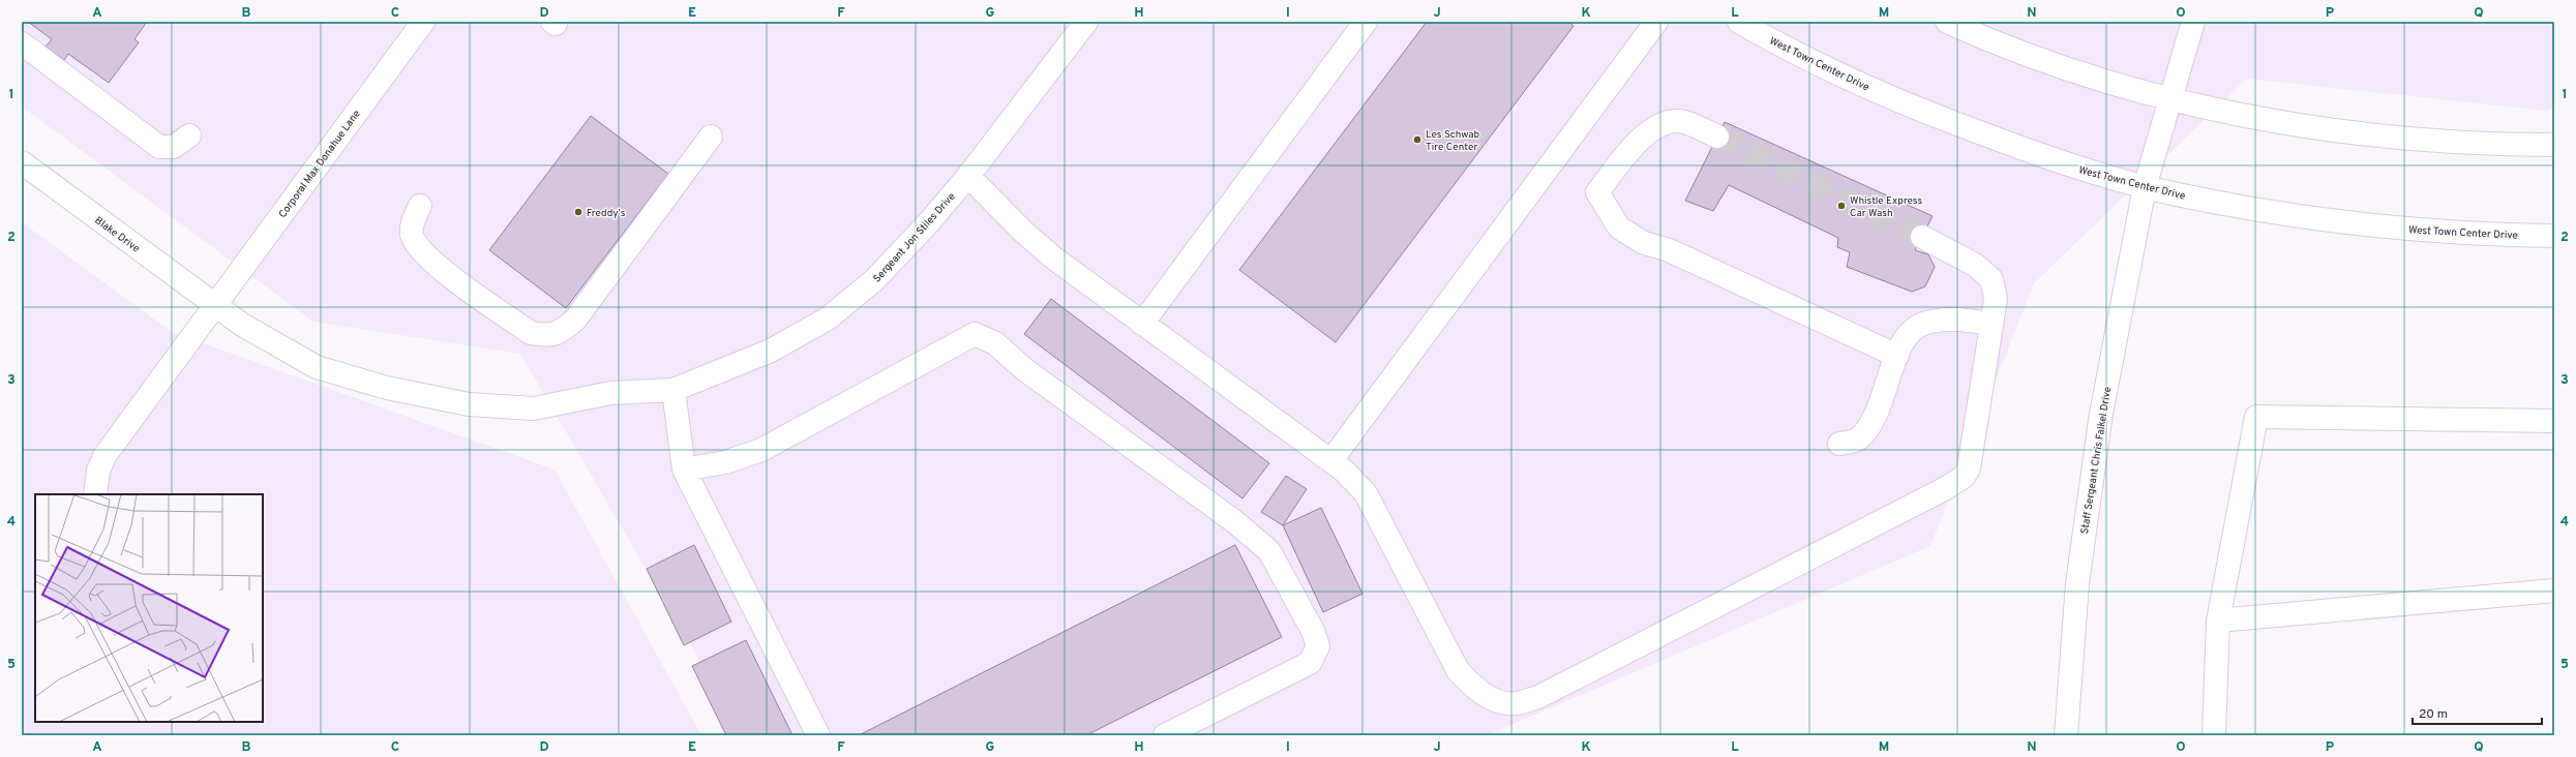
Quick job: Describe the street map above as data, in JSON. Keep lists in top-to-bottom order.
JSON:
{
  "streets": {
    "street": [
      "West Town Center Drive",
      "Corporal Max Donahue Lane",
      "Blake Drive",
      "Sergeant Jon Stiles Drive",
      "Staff Sergeant Chris Falkel Drive"
    ]
  },
  "crossings": [
    ["West Town Center Drive", "Staff Sergeant Chris Falkel Drive"],
    ["Corporal Max Donahue Lane", "Blake Drive"],
    ["Corporal Max Donahue Lane", "Sergeant Jon Stiles Drive"],
    ["Blake Drive", "Sergeant Jon Stiles Drive"]
  ],
  "places": ["Les Schwab Tire Center", "Whistle Express Car Wash", "Freddy's"],
  "scale_bar": "20 m",
  "grid": {
    "columns": [
      "A",
      "B",
      "C",
      "D",
      "E",
      "F",
      "G",
      "H",
      "I",
      "J",
      "K",
      "L",
      "M",
      "N",
      "O",
      "P",
      "Q"
    ],
    "rows": [
      "1",
      "2",
      "3",
      "4",
      "5"
    ]
  }
}
